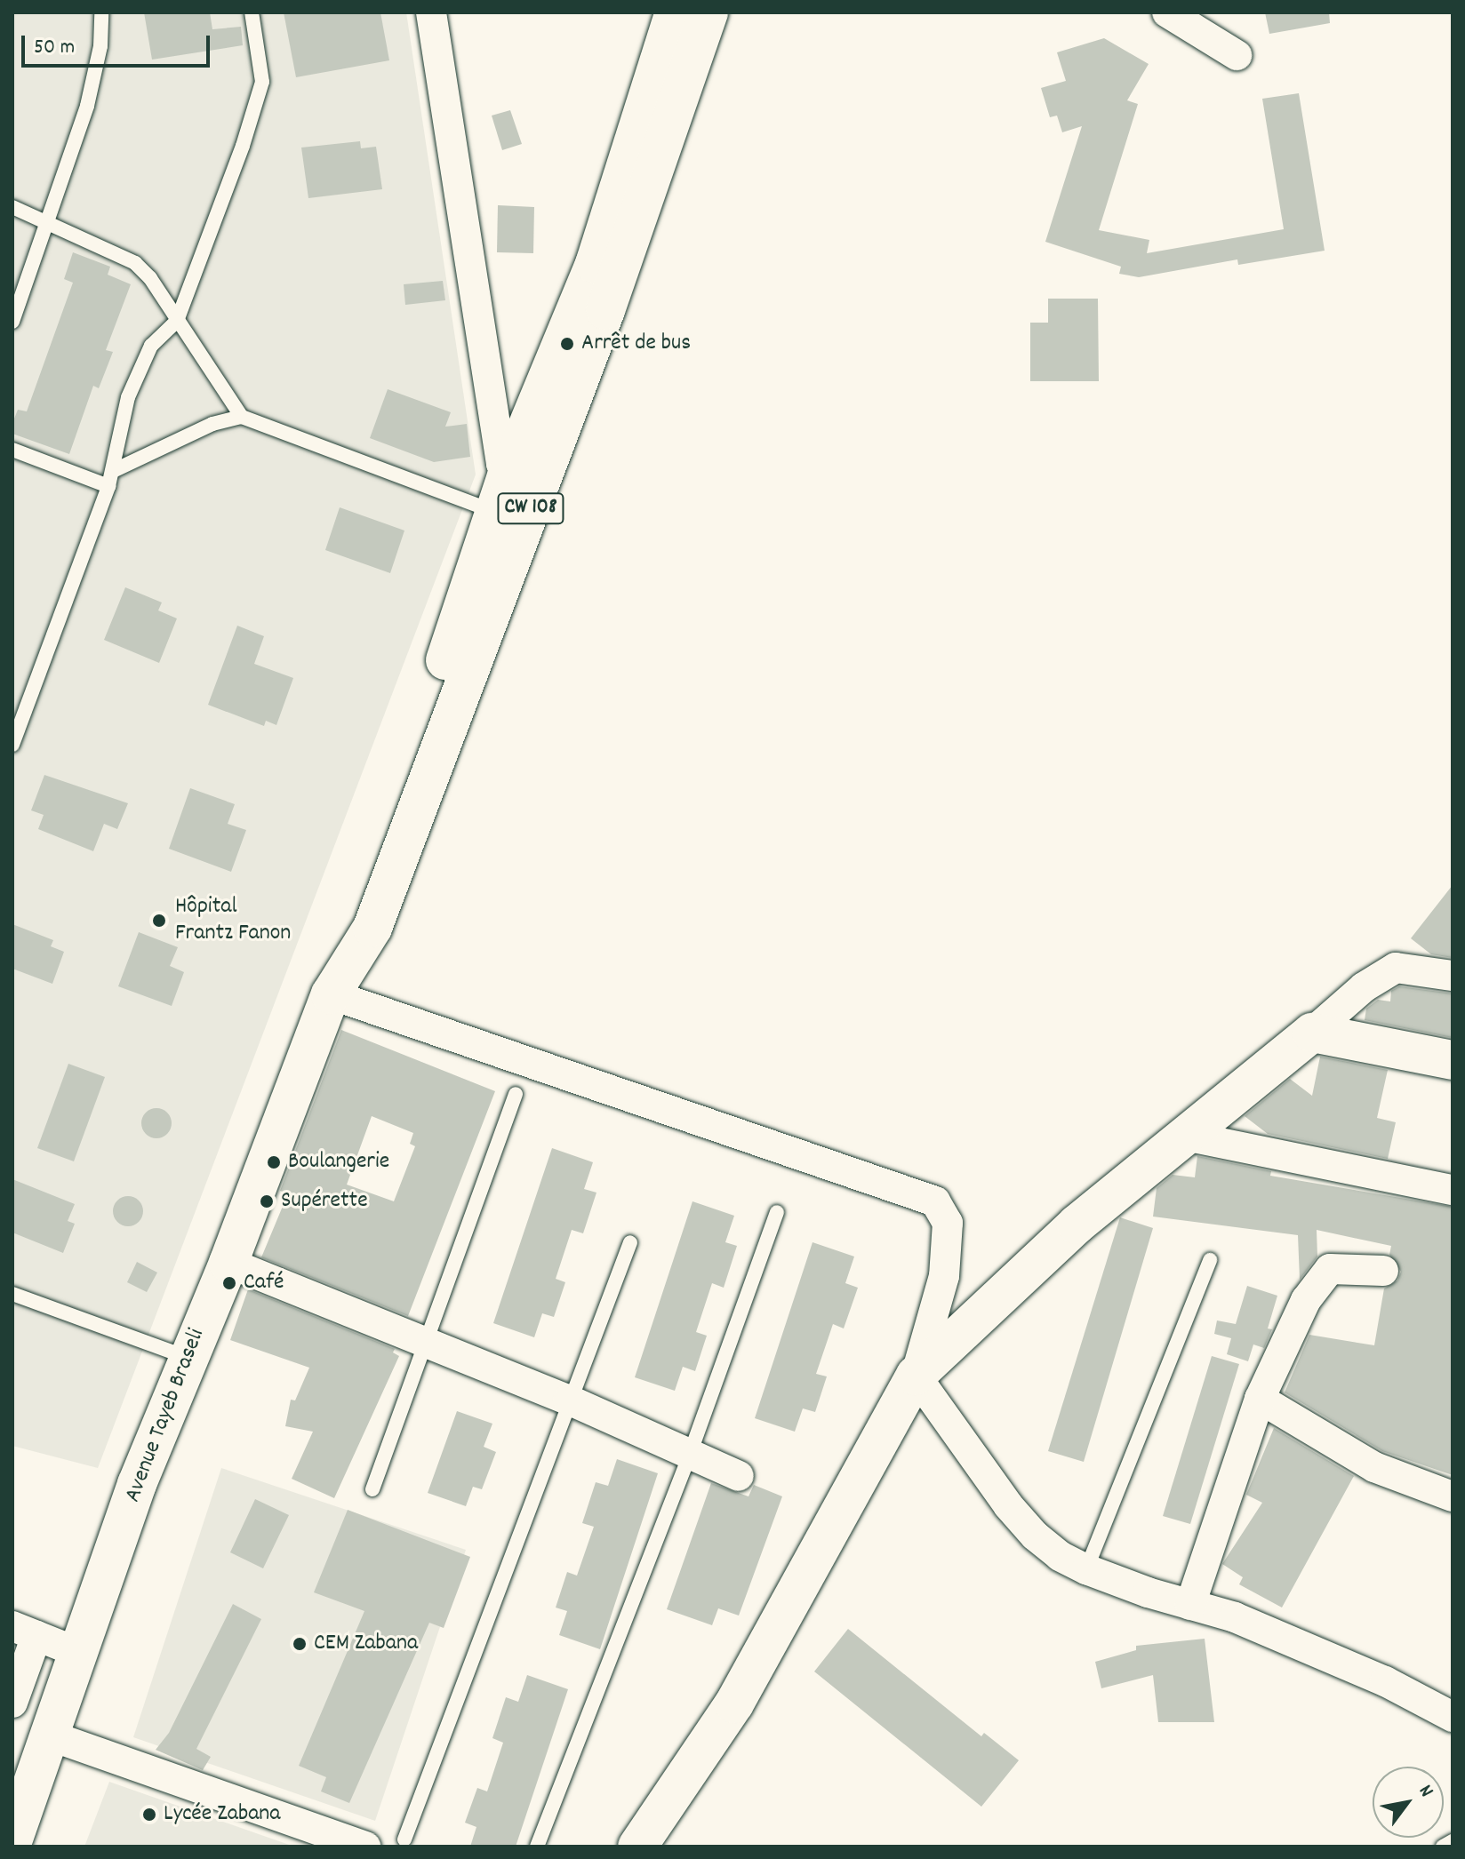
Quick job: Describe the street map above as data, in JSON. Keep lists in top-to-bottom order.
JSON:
{
  "streets": {
    "main road": ["CW 108", "Avenue Tayeb Braseli"]
  },
  "crossings": [
    ["CW 108", "Avenue Tayeb Braseli"]
  ],
  "places": [
    "Arrêt de bus",
    "Hôpital Frantz Fanon",
    "Boulangerie",
    "Supérette",
    "Café",
    "CEM Zabana",
    "Lycée Zabana"
  ],
  "scale_bar": "50 m",
  "north": "top right"
}
